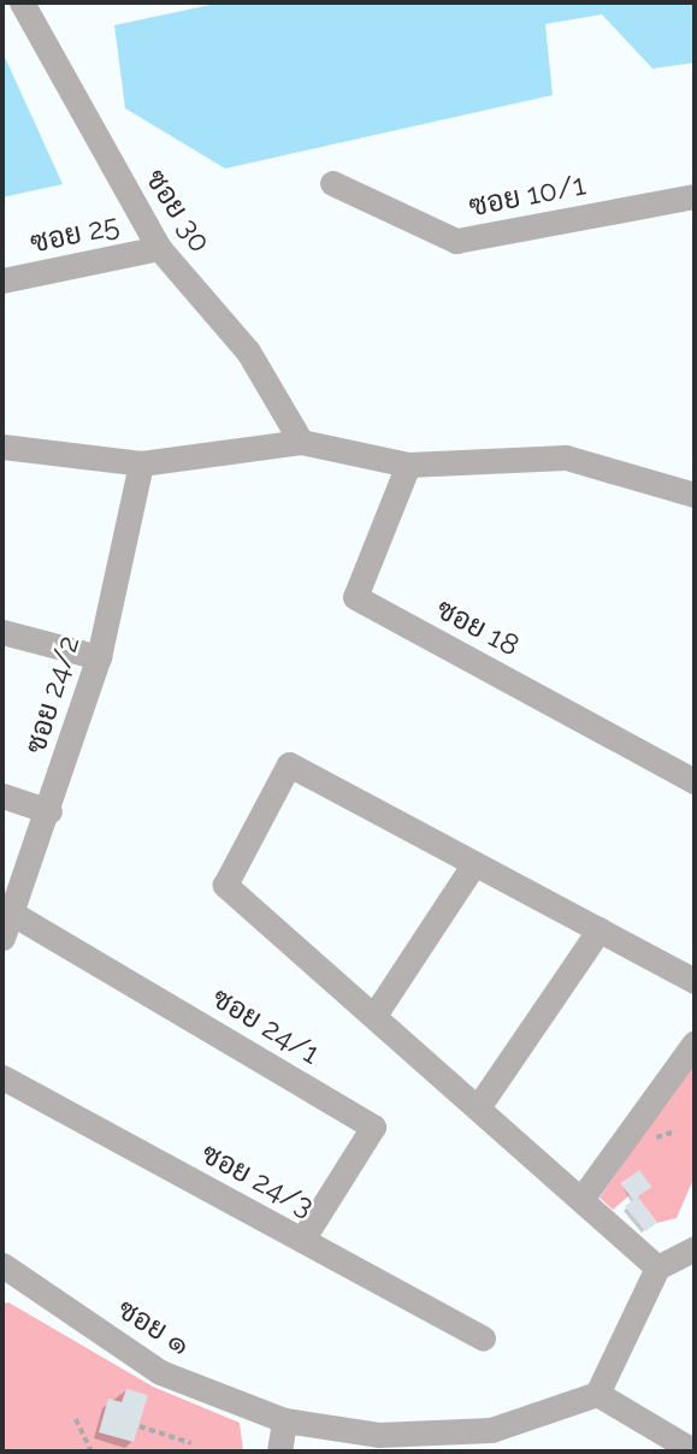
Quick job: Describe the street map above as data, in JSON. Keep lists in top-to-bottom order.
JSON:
{
  "streets": {
    "street": [
      "ซอย 10/1",
      "ซอย 30",
      "ซอย 25",
      "ซอย 18",
      "ซอย 24/2",
      "ซอย 24/1",
      "ซอย 24/3",
      "ซอย ๑"
    ]
  },
  "crossings": [
    ["ซอย 30", "ซอย 25"],
    ["ซอย 24/2", "ซอย 24/1"],
    ["ซอย 24/1", "ซอย 24/3"]
  ]
}
